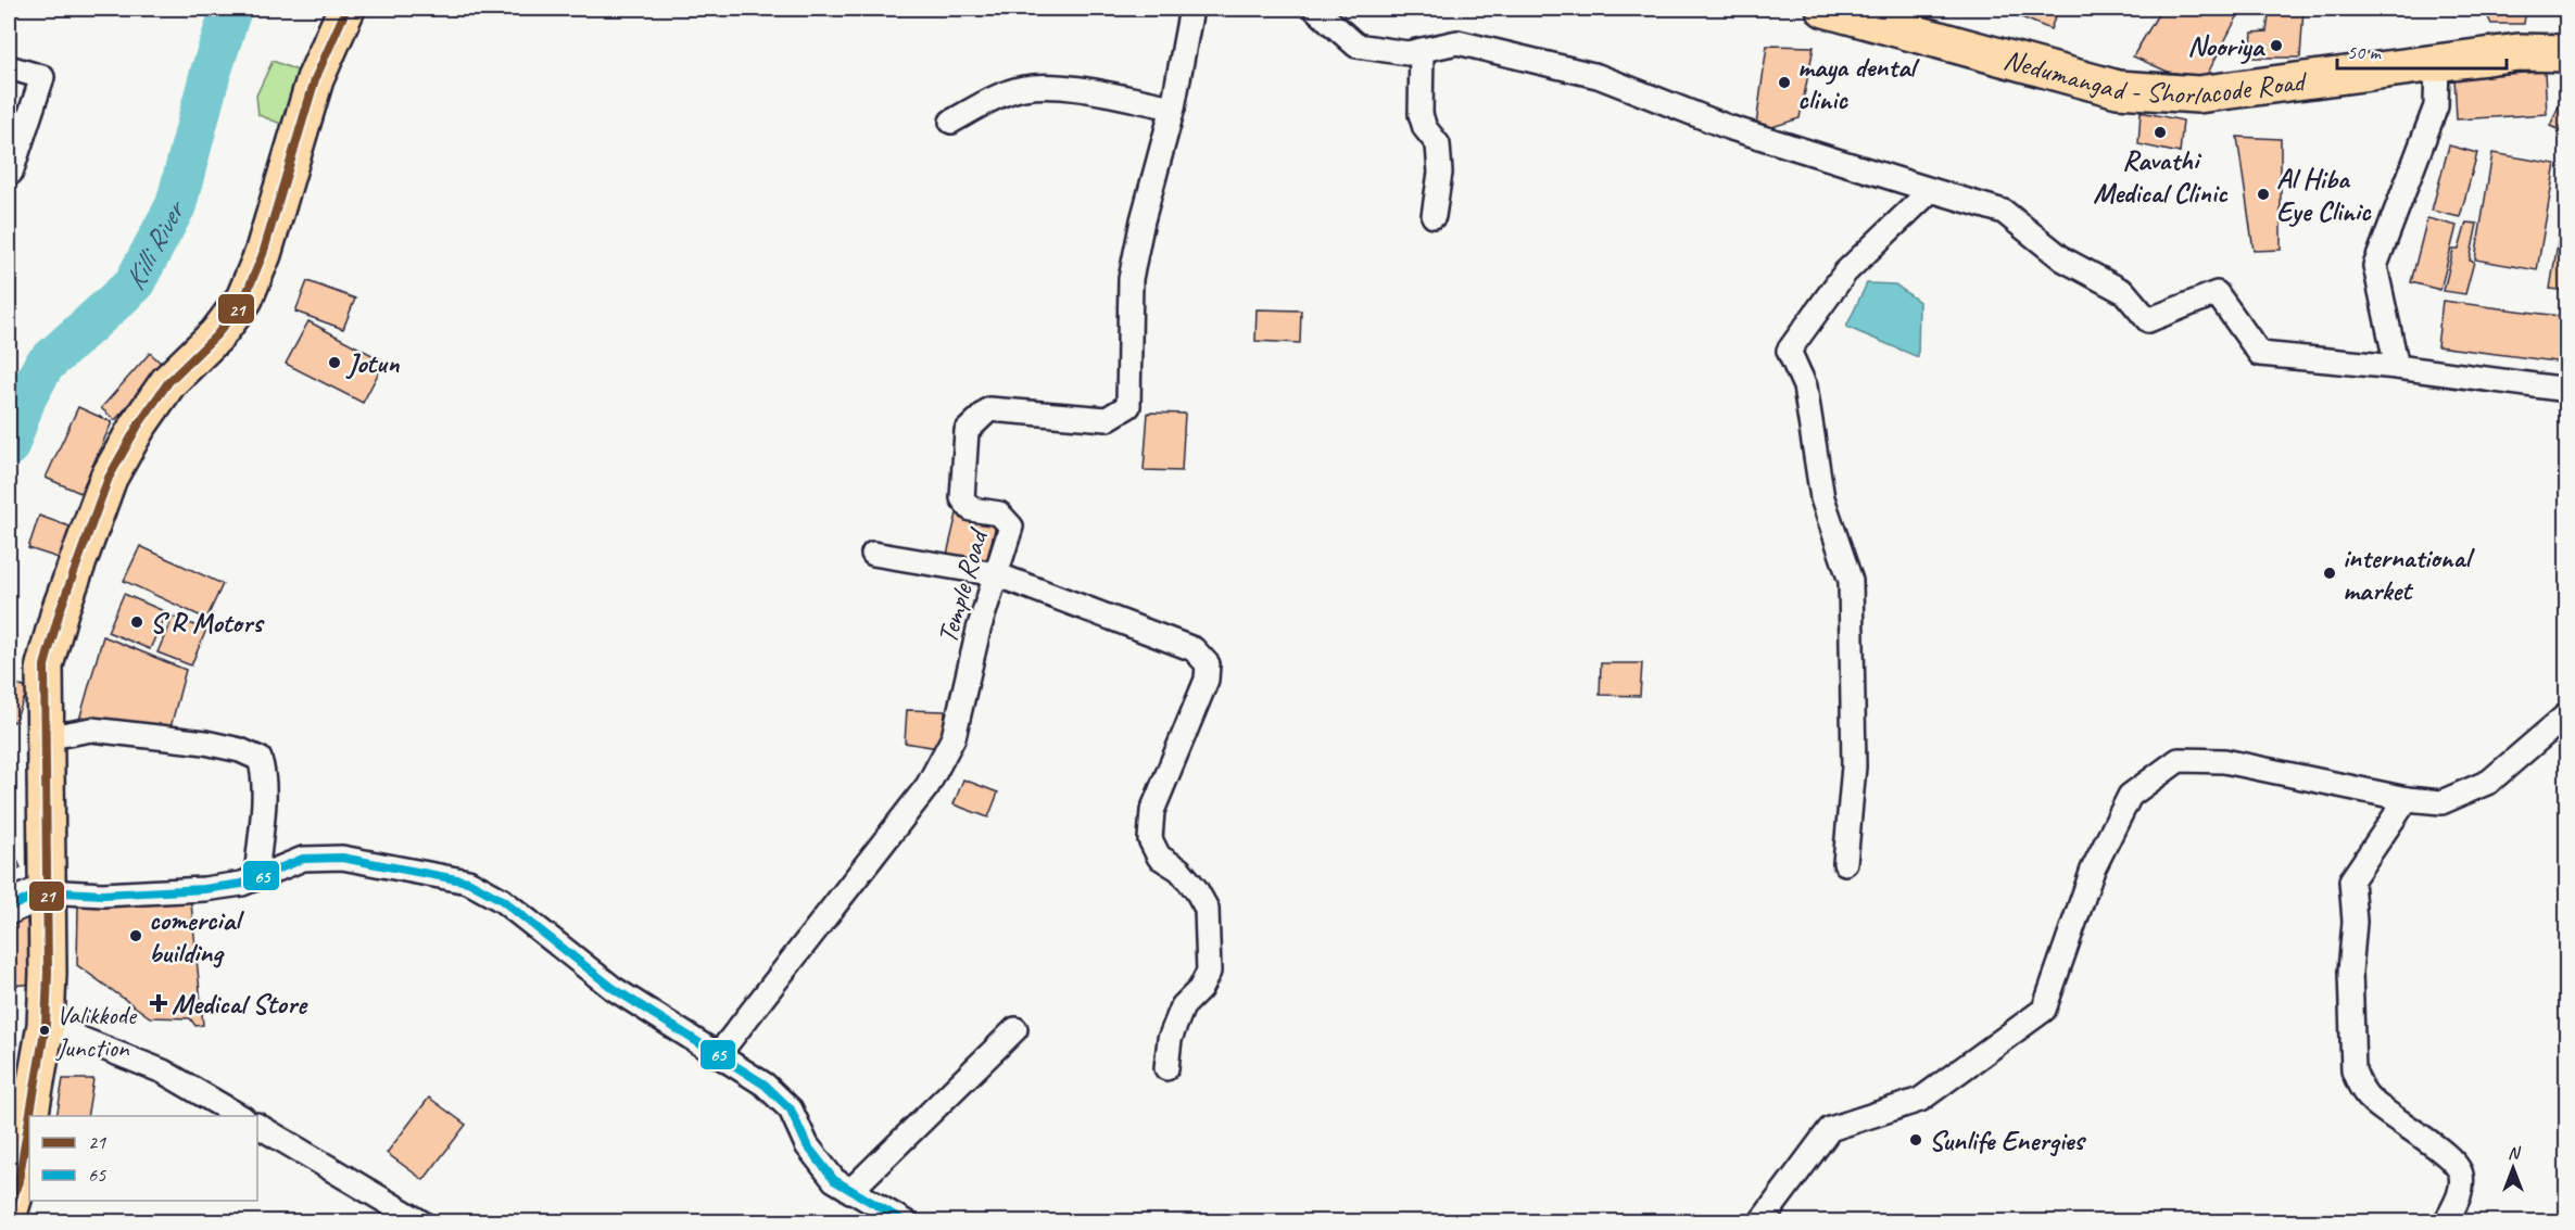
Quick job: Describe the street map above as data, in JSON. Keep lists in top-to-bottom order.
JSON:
{
  "streets": {
    "main road": ["Nedumangad - Shorlacode Road"],
    "street": ["Temple Road"]
  },
  "water": ["Killi River"],
  "places": {
    "other": [
      "Nooriya",
      "maya dental clinic",
      "Ravathi Medical Clinic",
      "Al Hiba Eye Clinic",
      "Jotun",
      "international market",
      "S R Motors",
      "comercial building",
      "Valikkode Junction",
      "Sunlife Energies"
    ],
    "health": ["Medical Store"]
  },
  "lines": ["transit line 21", "transit line 65"],
  "legend": ["21", "65"],
  "scale_bar": "50 m",
  "north": "top"
}
